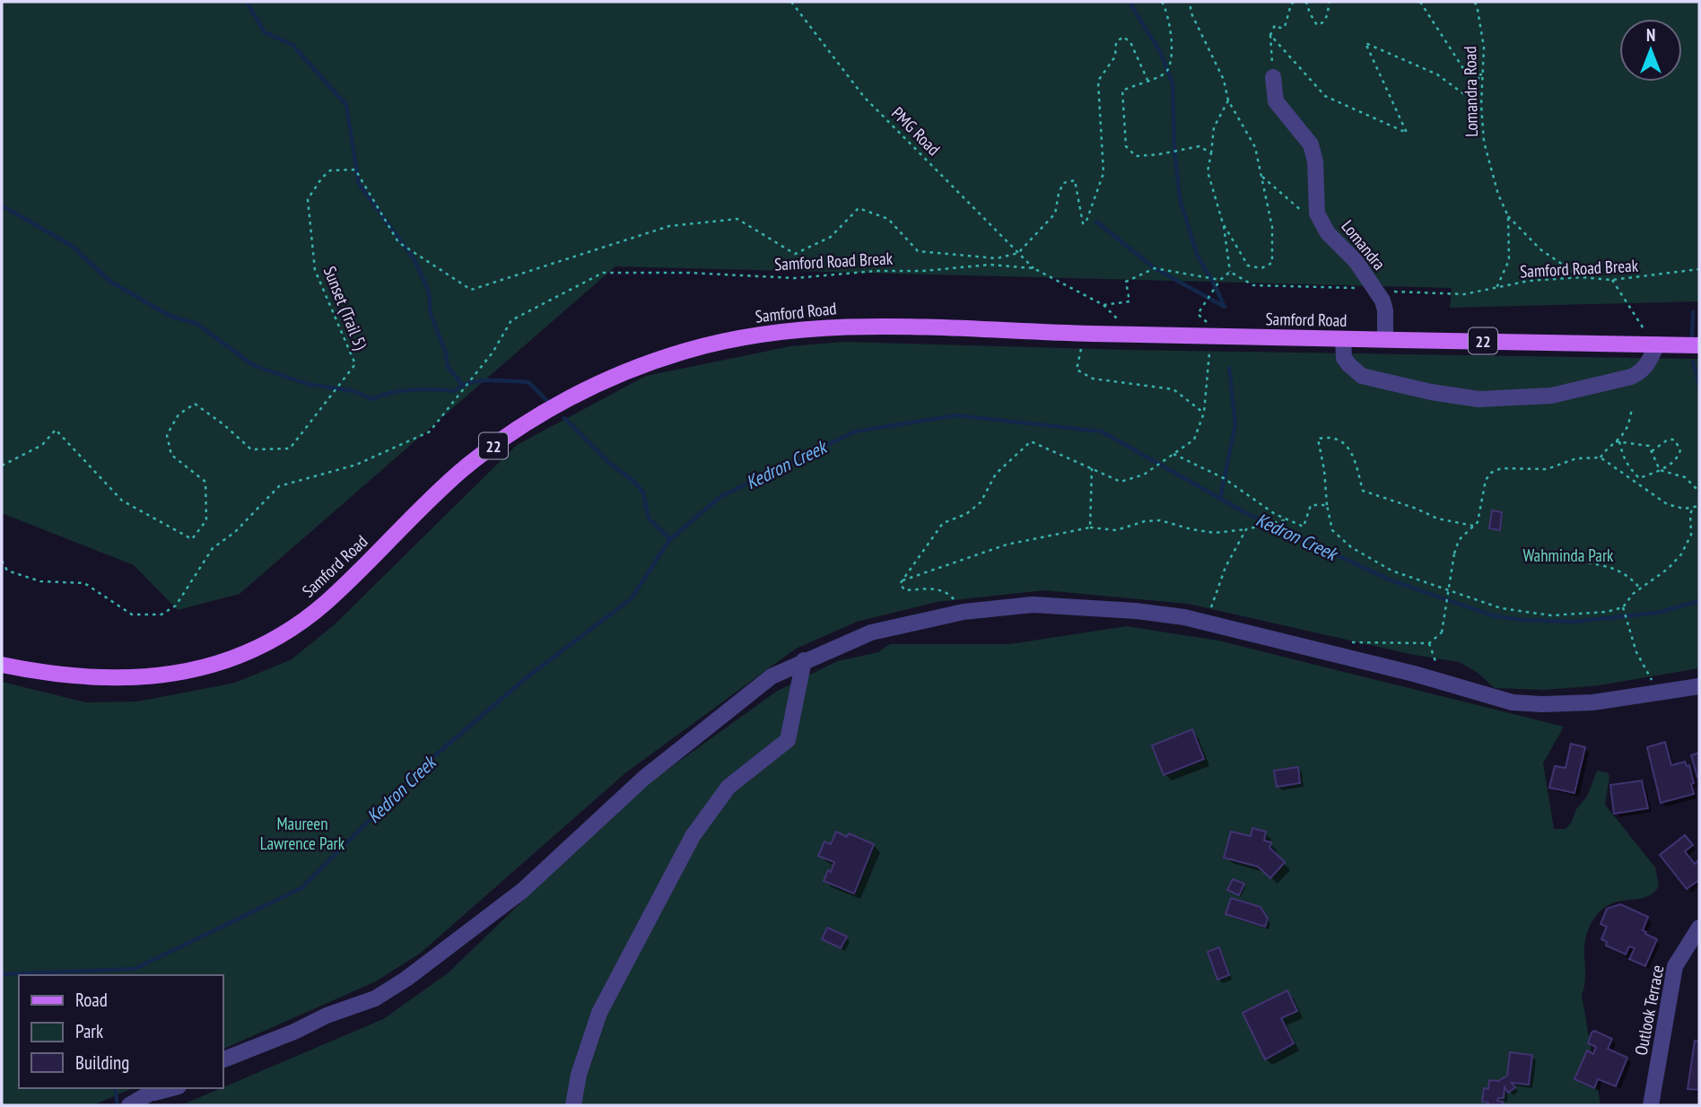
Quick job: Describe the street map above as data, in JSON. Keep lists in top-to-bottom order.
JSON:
{
  "streets": {
    "main road": ["Samford Road", "22"],
    "street": ["Lomandra", "Outlook Terrace"],
    "path": [
      "Lomandra Road",
      "PMG Road",
      "Samford Road Break",
      "Sunset (Trail 5)"
    ]
  },
  "crossings": [
    ["Lomandra Road", "Samford Road Break"],
    ["PMG Road", "Samford Road Break"],
    ["PMG Road", "Sunset (Trail 5)"],
    ["Lomandra", "Samford Road Break"],
    ["Lomandra", "Samford Road"]
  ],
  "water": ["Kedron Creek"],
  "parks": ["Wahminda Park", "Maureen Lawrence Park"],
  "legend": ["Road", "Park", "Building"],
  "north": "top"
}
